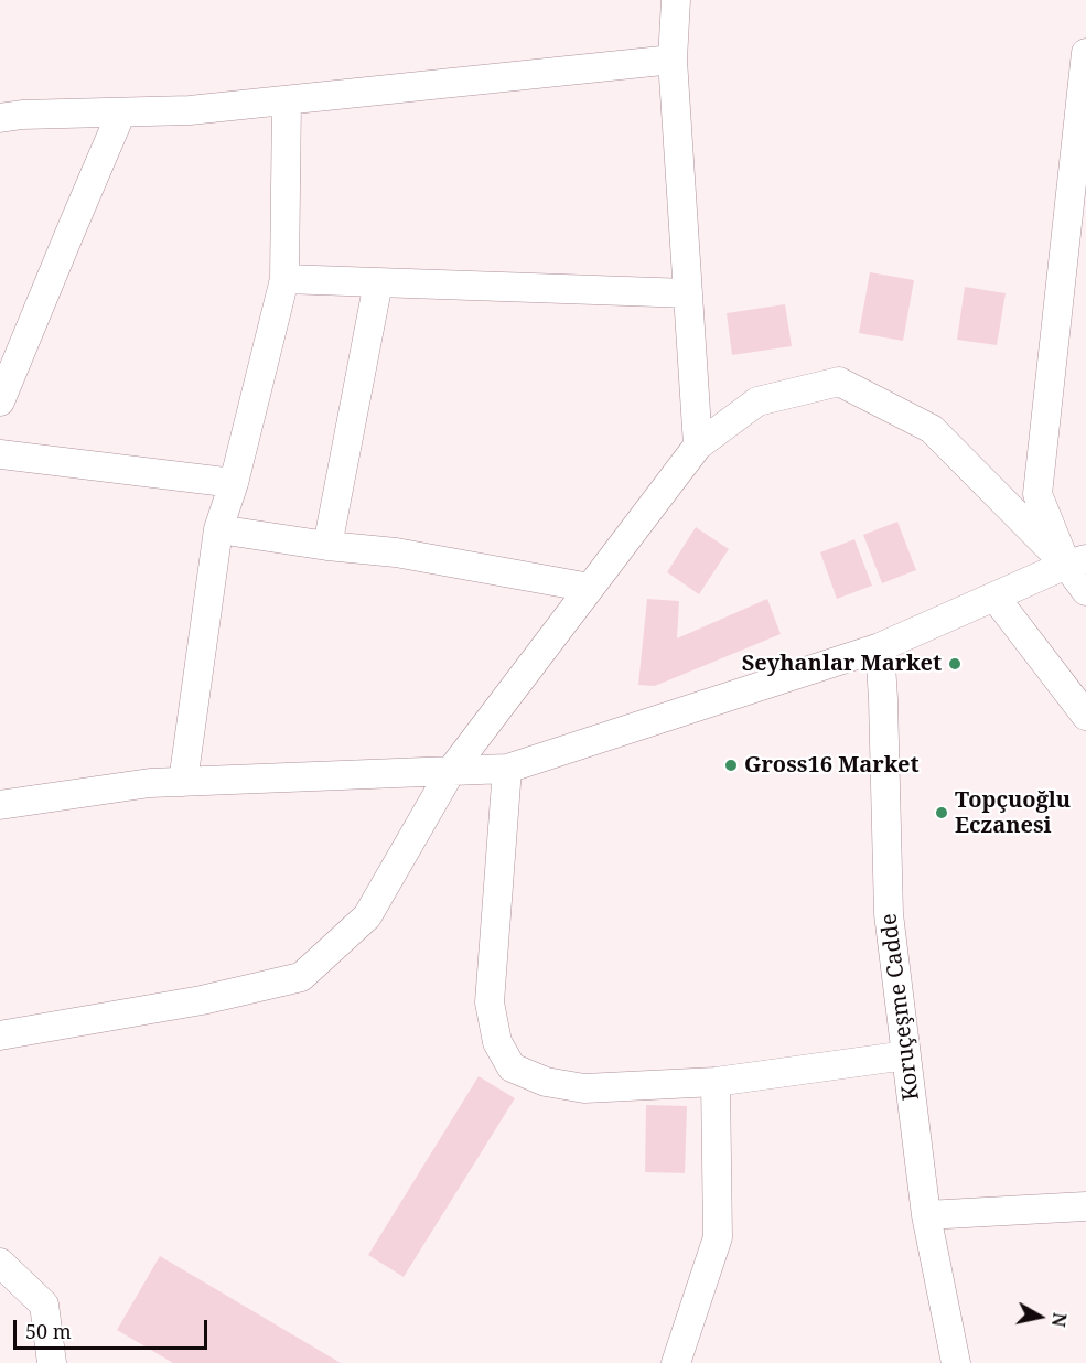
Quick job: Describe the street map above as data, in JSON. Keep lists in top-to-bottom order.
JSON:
{
  "streets": {
    "street": ["Koruçeşme Cadde"]
  },
  "places": ["Seyhanlar Market", "Gross16 Market", "Topçuoğlu Eczanesi"],
  "scale_bar": "50 m",
  "north": "right"
}
